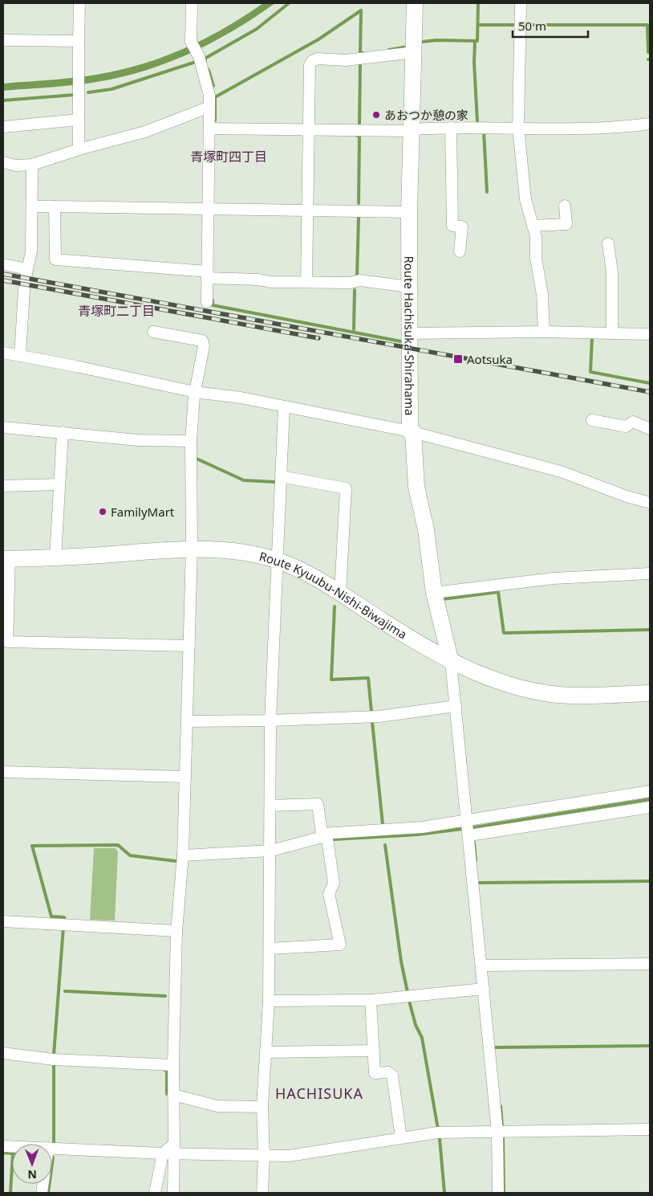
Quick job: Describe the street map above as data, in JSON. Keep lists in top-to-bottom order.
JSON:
{
  "streets": {
    "main road": ["Route Hachisuka-Shirahama", "Route Kyuubu-Nishi-Biwajima"]
  },
  "crossings": [
    ["Route Hachisuka-Shirahama", "Route Kyuubu-Nishi-Biwajima"]
  ],
  "districts": ["青塚町四丁目", "青塚町二丁目", "HACHISUKA"],
  "places": {
    "other": ["あおつか憩の家", "FamilyMart"],
    "transit": ["Aotsuka"]
  },
  "scale_bar": "50 m",
  "north": "bottom"
}
